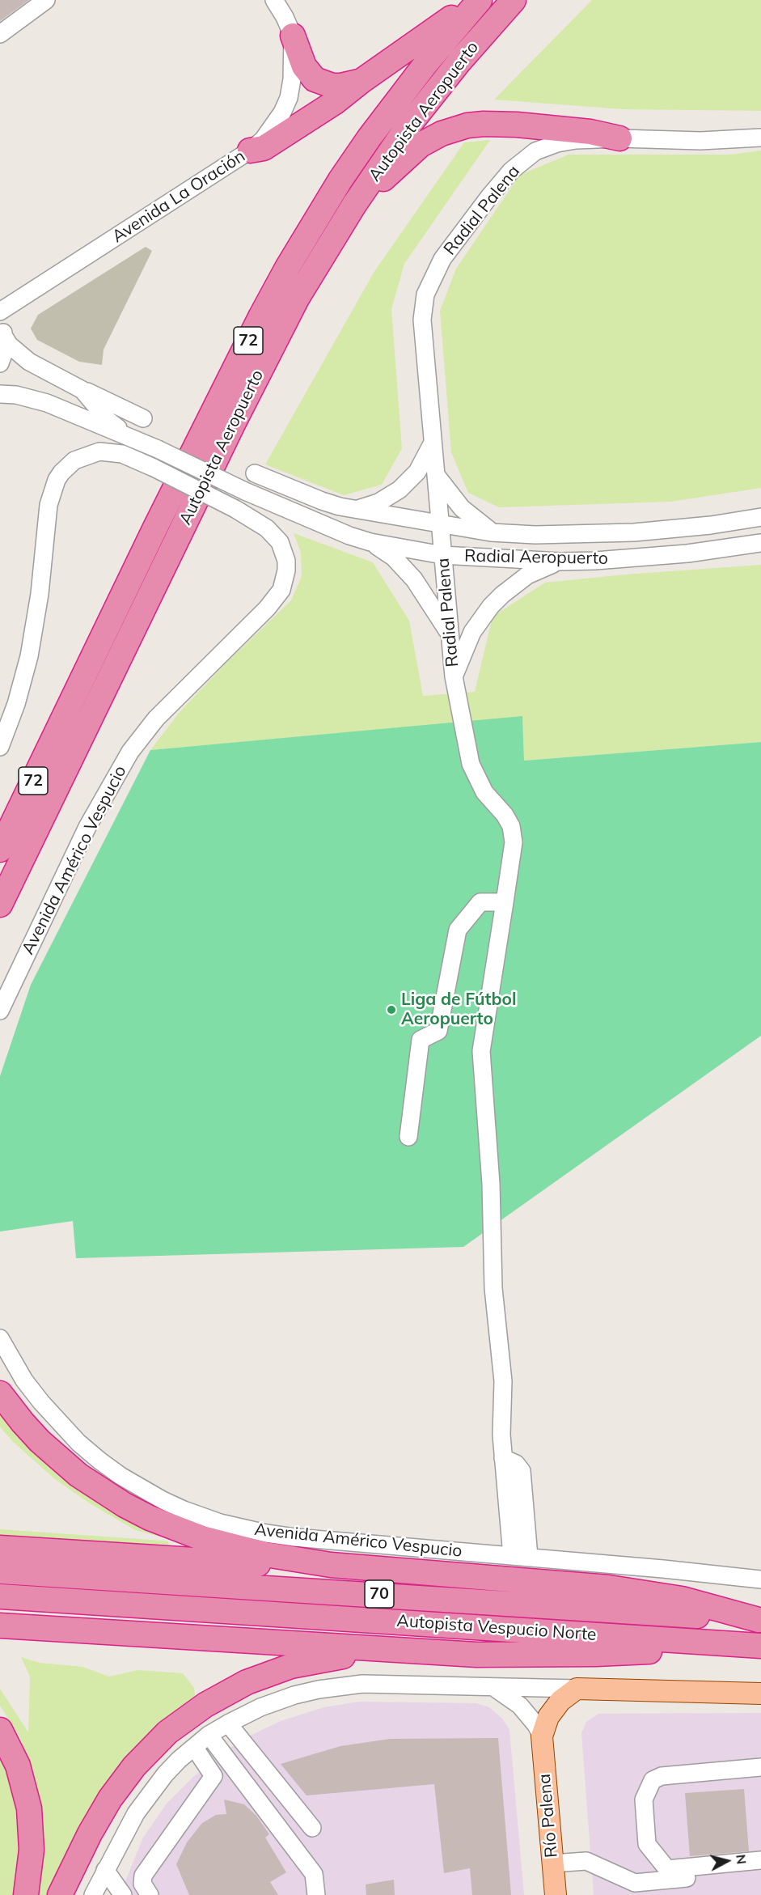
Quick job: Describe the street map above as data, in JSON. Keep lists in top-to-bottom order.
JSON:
{
  "streets": {
    "highway": [
      "Autopista Aeropuerto",
      "72",
      "70",
      "Autopista Vespucio Norte"
    ],
    "main road": ["Río Palena"],
    "street": [
      "Avenida La Oración",
      "Radial Palena",
      "Radial Aeropuerto",
      "Avenida Américo Vespucio"
    ]
  },
  "crossings": [
    ["Radial Palena", "Radial Aeropuerto"]
  ],
  "places": ["Liga de Fútbol Aeropuerto"],
  "north": "right"
}
